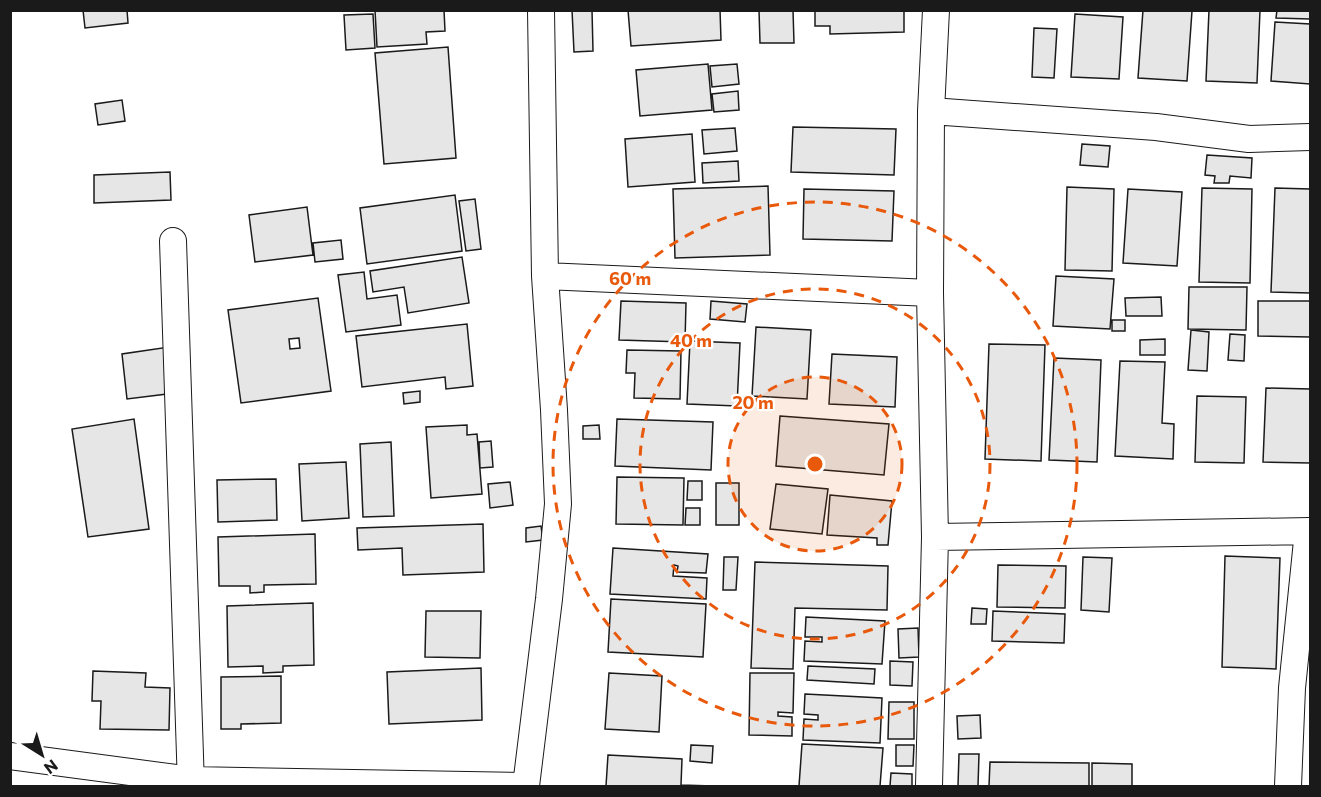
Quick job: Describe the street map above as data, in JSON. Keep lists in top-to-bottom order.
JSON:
{
  "north": "bottom right",
  "rings": ["60 m", "40 m", "20 m"]
}
